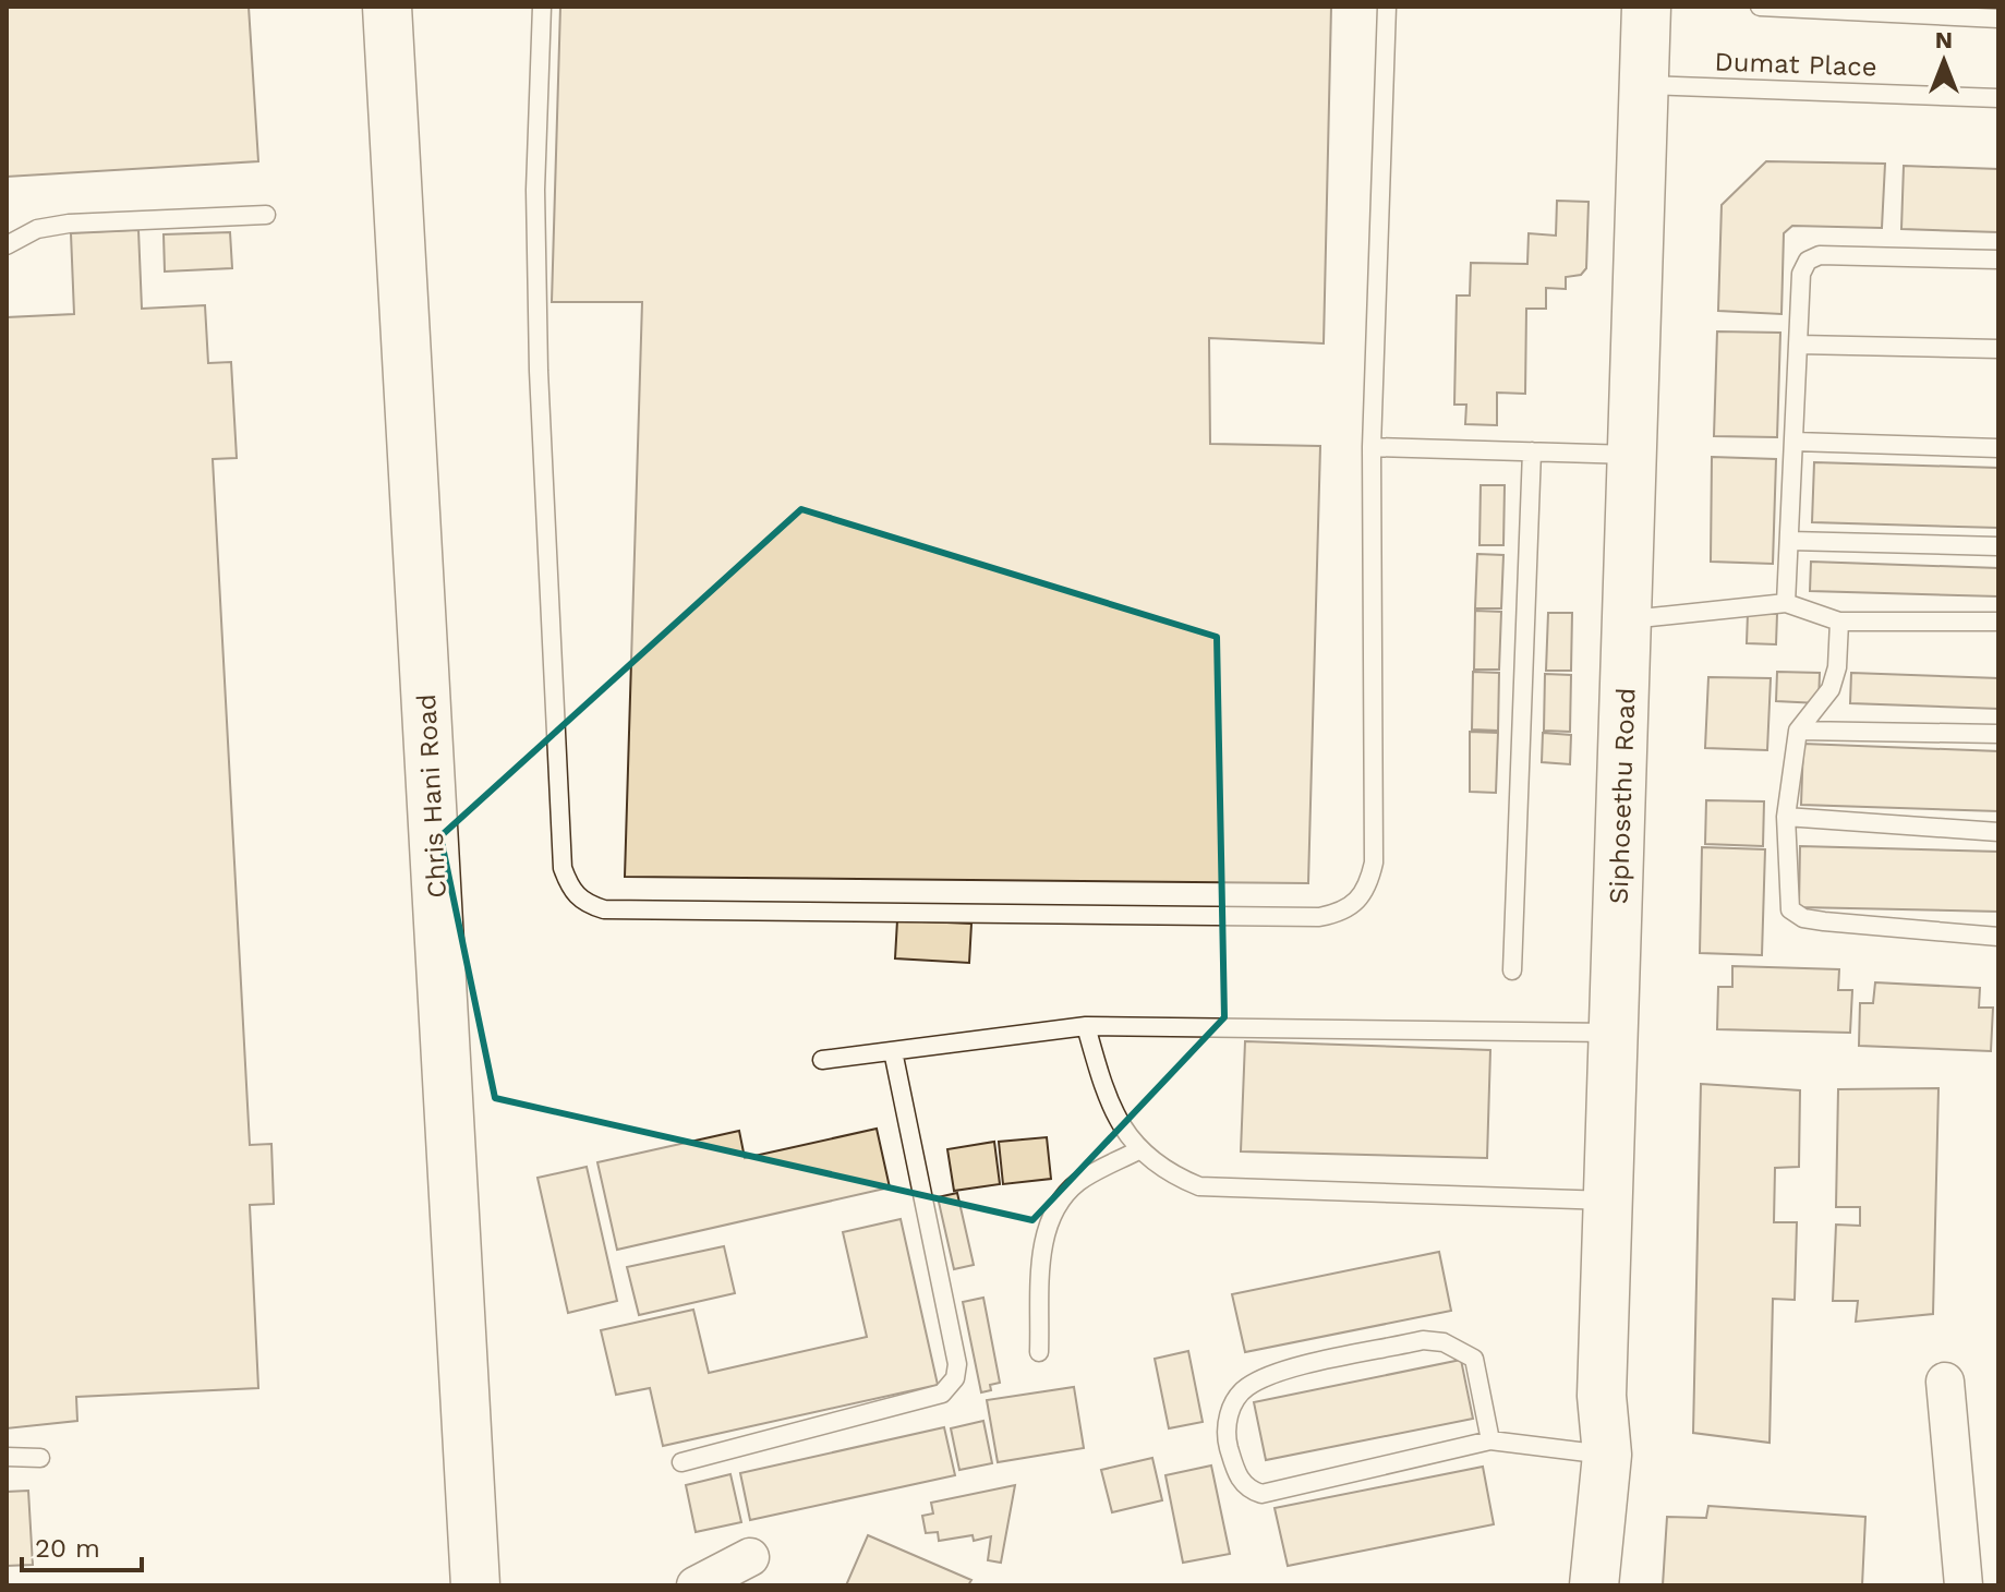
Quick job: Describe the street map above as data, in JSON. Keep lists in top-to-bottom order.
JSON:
{
  "streets": {
    "street": ["Chris Hani Road", "Siphosethu Road"],
    "lane": ["Dumat Place"]
  },
  "crossings": [
    ["Dumat Place", "Siphosethu Road"]
  ],
  "scale_bar": "20 m",
  "north": "top"
}
